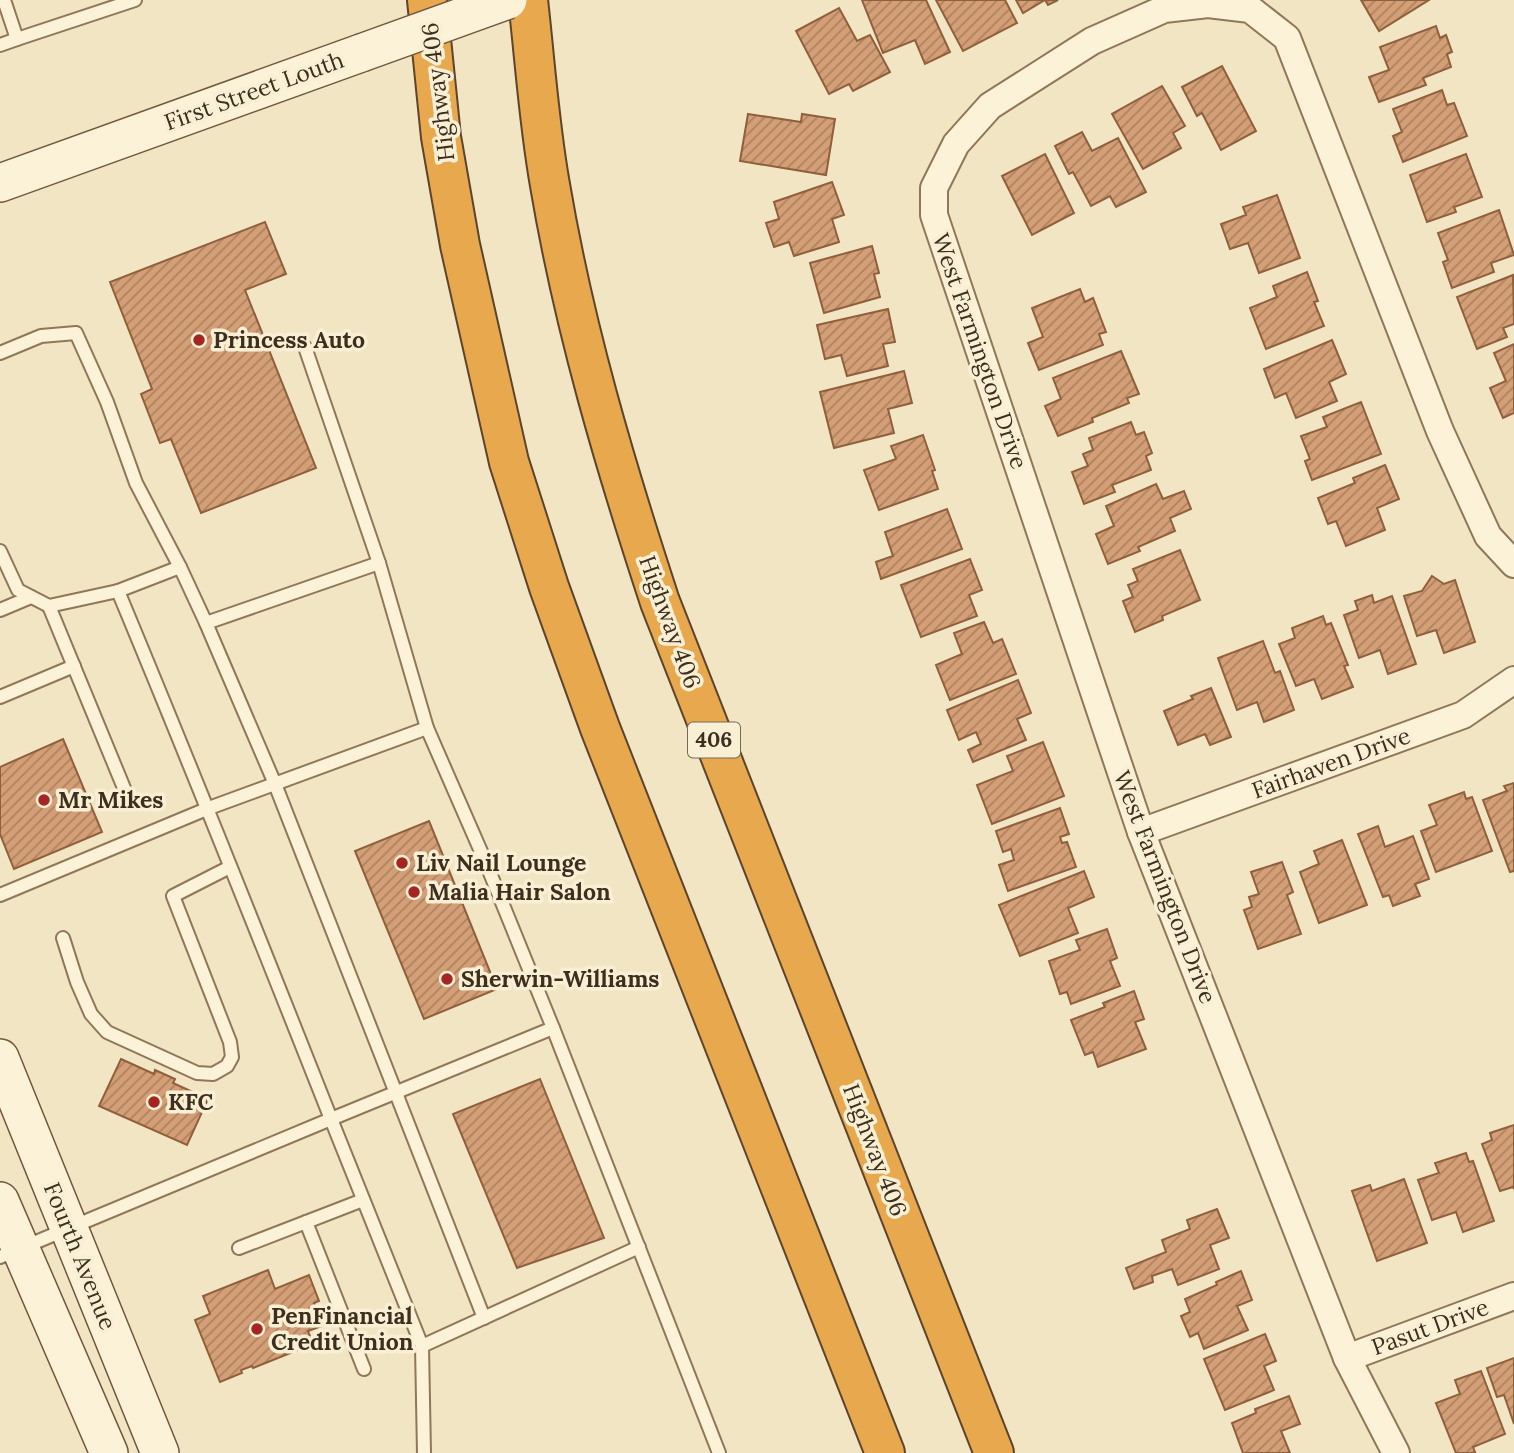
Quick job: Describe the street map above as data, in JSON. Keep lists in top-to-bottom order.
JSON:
{
  "streets": {
    "highway": ["Highway 406", "406"],
    "main road": ["First Street Louth", "Fourth Avenue"],
    "street": ["West Farmington Drive", "Fairhaven Drive", "Pasut Drive"]
  },
  "crossings": [
    ["West Farmington Drive", "Fairhaven Drive"],
    ["West Farmington Drive", "Pasut Drive"]
  ],
  "places": [
    "Princess Auto",
    "Mr Mikes",
    "Liv Nail Lounge",
    "Malia Hair Salon",
    "Sherwin-Williams",
    "KFC",
    "PenFinancial Credit Union"
  ]
}
